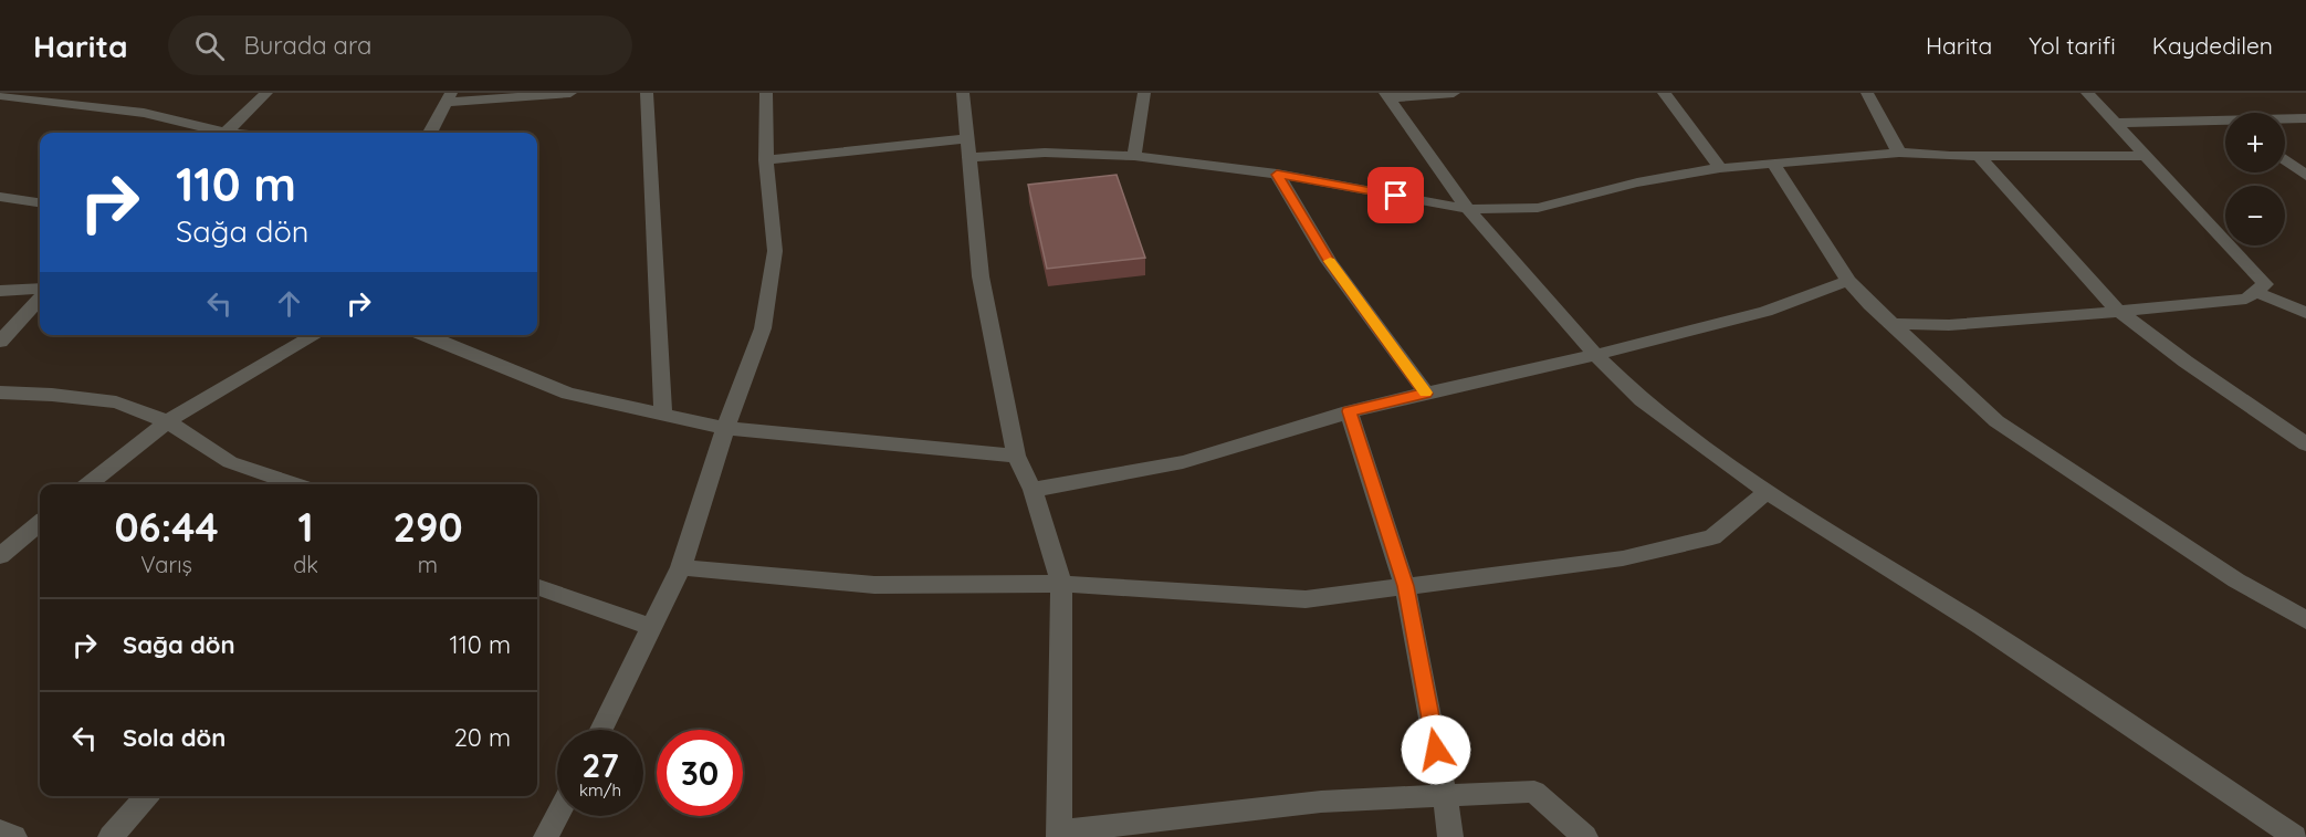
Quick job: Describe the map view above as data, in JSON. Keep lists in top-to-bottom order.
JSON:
{
  "page": {
    "header": "Harita",
    "search": "Burada ara",
    "nav": ["Harita", "Yol tarifi", "Kaydedilen"],
    "map_buttons": ["+", "−"],
    "turn": ["110 m", "Sağa dön"],
    "eta": [
      "06:44",
      "Varış",
      "1",
      "dk",
      "290",
      "m"
    ],
    "list": [
      {
        "name": "Sağa dön",
        "value": "110 m"
      },
      {
        "name": "Sola dön",
        "value": "20 m"
      }
    ],
    "speed": "27 km/h",
    "limit": "30"
  }
}
